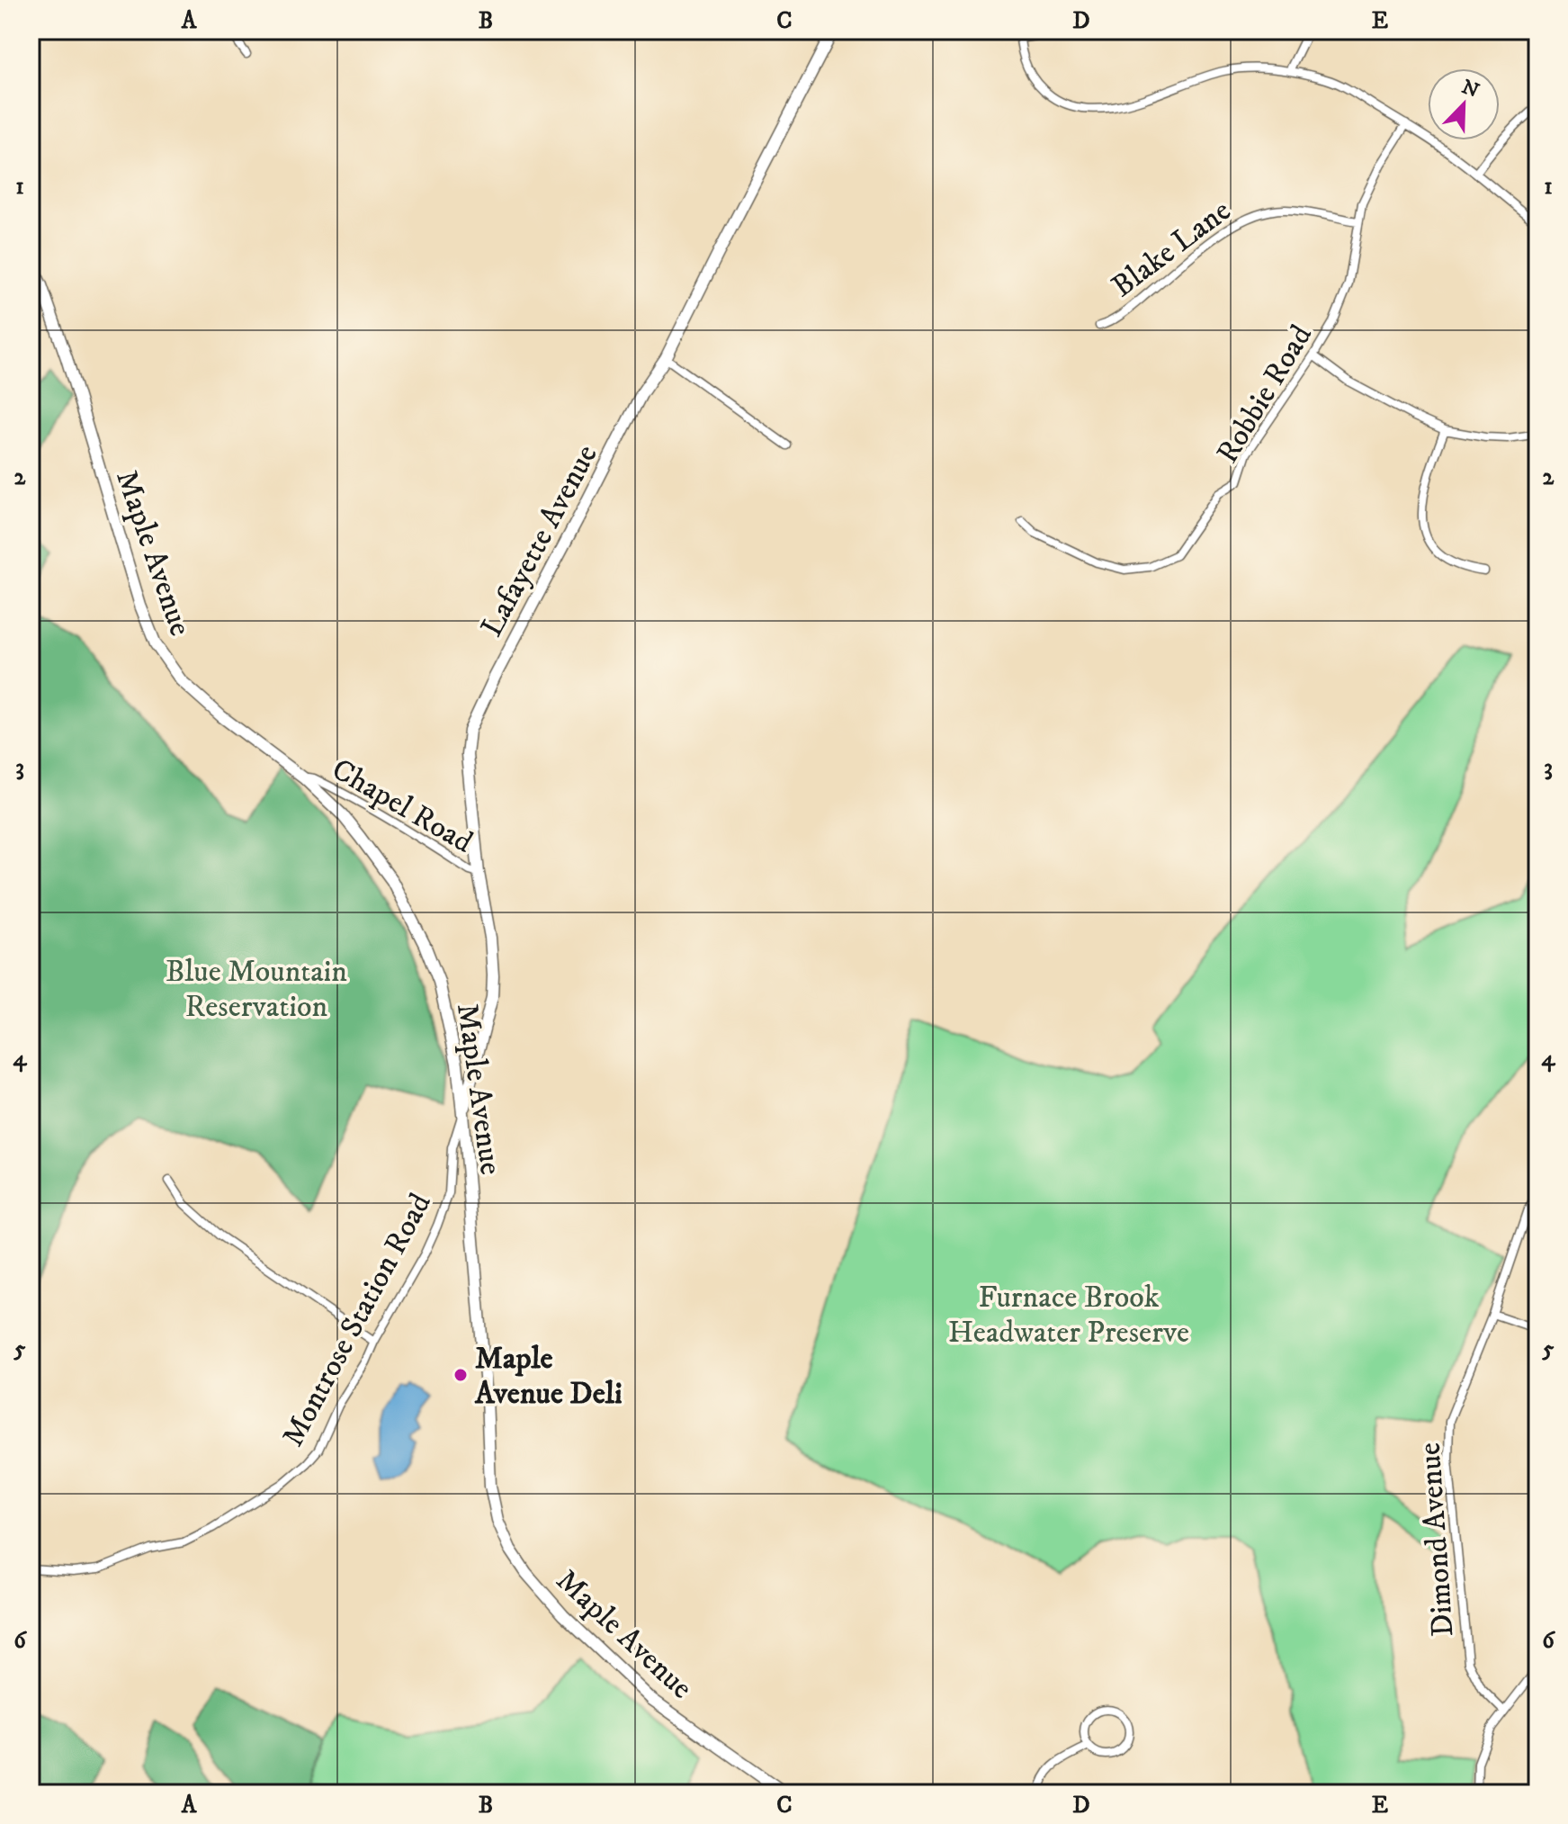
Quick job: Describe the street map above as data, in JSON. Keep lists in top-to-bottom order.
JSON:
{
  "streets": {
    "street": [
      "Blake Lane",
      "Robbie Road",
      "Lafayette Avenue",
      "Maple Avenue",
      "Chapel Road",
      "Montrose Station Road",
      "Dimond Avenue"
    ]
  },
  "crossings": [
    ["Blake Lane", "Robbie Road"],
    ["Lafayette Avenue", "Maple Avenue"],
    ["Lafayette Avenue", "Chapel Road"],
    ["Lafayette Avenue", "Montrose Station Road"],
    ["Maple Avenue", "Chapel Road"],
    ["Maple Avenue", "Montrose Station Road"]
  ],
  "parks": ["Blue Mountain Reservation", "Furnace Brook Headwater Preserve"],
  "places": ["Maple Avenue Deli"],
  "north": "top right",
  "grid": {
    "columns": [
      "A",
      "B",
      "C",
      "D",
      "E"
    ],
    "rows": [
      "1",
      "2",
      "3",
      "4",
      "5",
      "6"
    ]
  }
}
